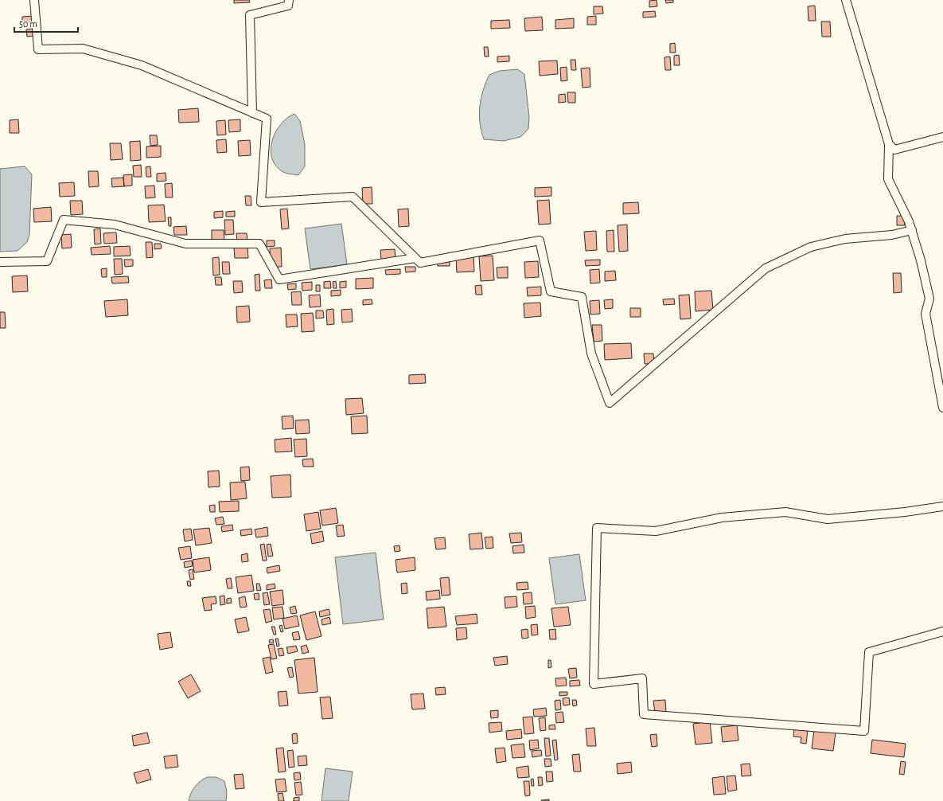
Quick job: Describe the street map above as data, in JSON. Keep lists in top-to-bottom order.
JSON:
{
  "scale_bar": "50 m"
}
